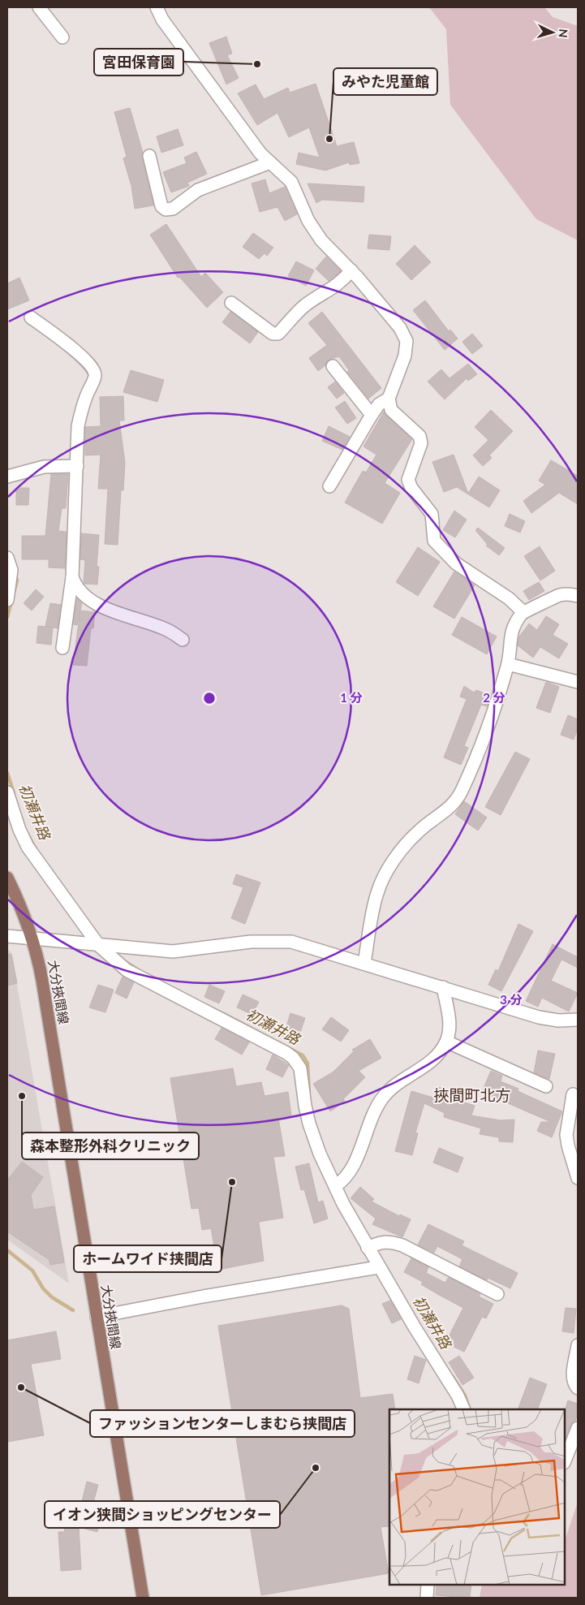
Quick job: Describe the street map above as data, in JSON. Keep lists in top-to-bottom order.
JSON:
{
  "streets": {
    "main road": ["大分挾間線"]
  },
  "districts": ["挾間町北方"],
  "water": ["初瀬井路"],
  "places": [
    "宮田保育園",
    "みやた児童館",
    "森本整形外科クリニック",
    "ホームワイド挟間店",
    "ファッションセンターしまむら挟間店",
    "イオン狭間ショッピングセンター"
  ],
  "north": "right",
  "rings": ["1 分", "2 分", "3 分"]
}
